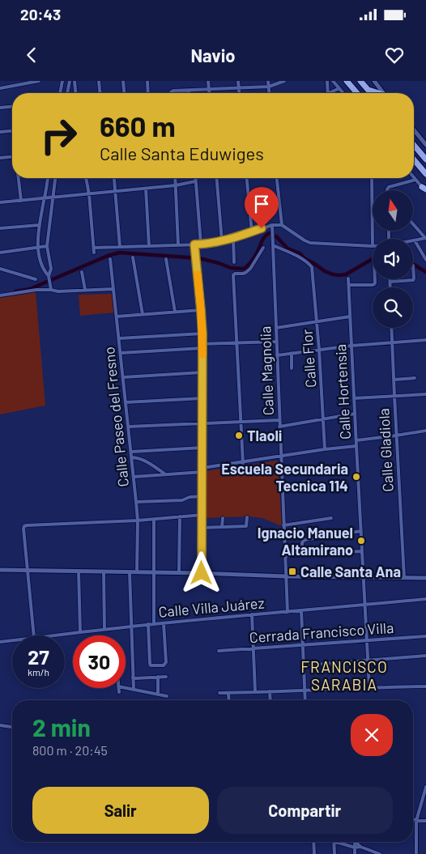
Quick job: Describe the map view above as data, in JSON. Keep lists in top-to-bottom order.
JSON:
{
  "streets": {
    "street": [
      "Calle Flor",
      "Calle Magnolia",
      "Calle Hortensia",
      "Calle Paseo del Fresno",
      "Calle Gladiola",
      "Calle Villa Juárez",
      "Cerrada Francisco Villa"
    ]
  },
  "crossings": [
    ["Calle Flor", "Calle Magnolia"],
    ["Calle Magnolia", "Calle Villa Juárez"],
    ["Calle Hortensia", "Calle Villa Juárez"],
    ["Calle Hortensia", "Cerrada Francisco Villa"]
  ],
  "districts": ["FRANCISCO SARABIA"],
  "places": {
    "other": ["Tlaoli", "Escuela Secundaria Tecnica 114", "Ignacio Manuel Altamirano"],
    "transit": ["Calle Santa Ana"]
  },
  "north": "top",
  "page": {
    "status": "20:43",
    "header": "Navio",
    "turn": ["660 m", "Calle Santa Eduwiges"],
    "speed": "27 km/h",
    "limit": "30",
    "heading": ["2 min", "800 m · 20:45"],
    "buttons": ["Salir", "Compartir"]
  }
}
